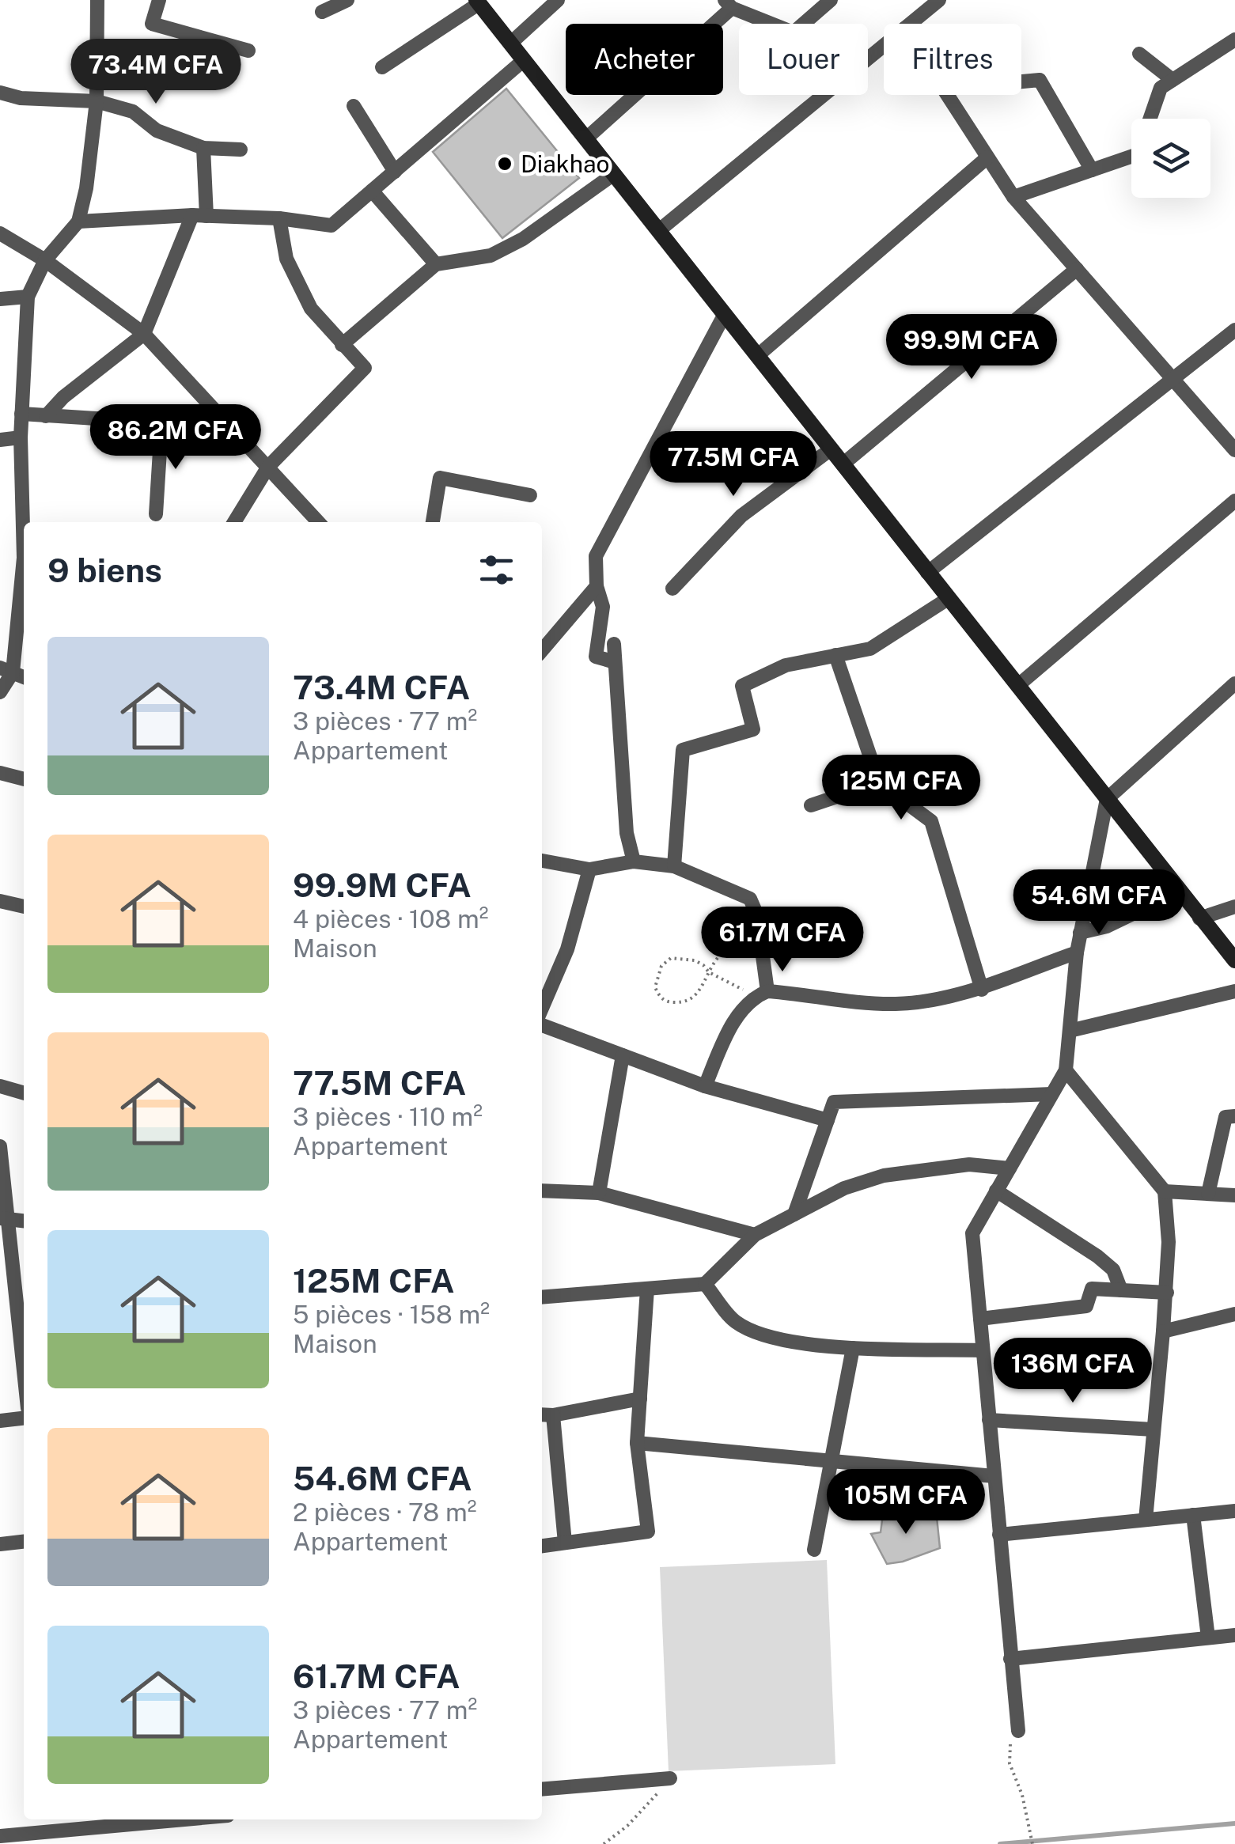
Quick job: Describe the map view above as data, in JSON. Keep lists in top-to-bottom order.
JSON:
{
  "places": ["Diakhao"],
  "page": {
    "chip": ["Acheter", "Louer", "Filtres"],
    "price": [
      "73.4M CFA",
      "99.9M CFA",
      "86.2M CFA",
      "77.5M CFA",
      "125M CFA",
      "54.6M CFA",
      "61.7M CFA",
      "136M CFA",
      "105M CFA"
    ],
    "heading": "9 biens",
    "list": [
      {
        "name": "73.4M CFA",
        "note": "3 pièces · 77 m² · Appartement"
      },
      {
        "name": "99.9M CFA",
        "note": "4 pièces · 108 m² · Maison"
      },
      {
        "name": "77.5M CFA",
        "note": "3 pièces · 110 m² · Appartement"
      },
      {
        "name": "125M CFA",
        "note": "5 pièces · 158 m² · Maison"
      },
      {
        "name": "54.6M CFA",
        "note": "2 pièces · 78 m² · Appartement"
      },
      {
        "name": "61.7M CFA",
        "note": "3 pièces · 77 m² · Appartement"
      }
    ]
  }
}
